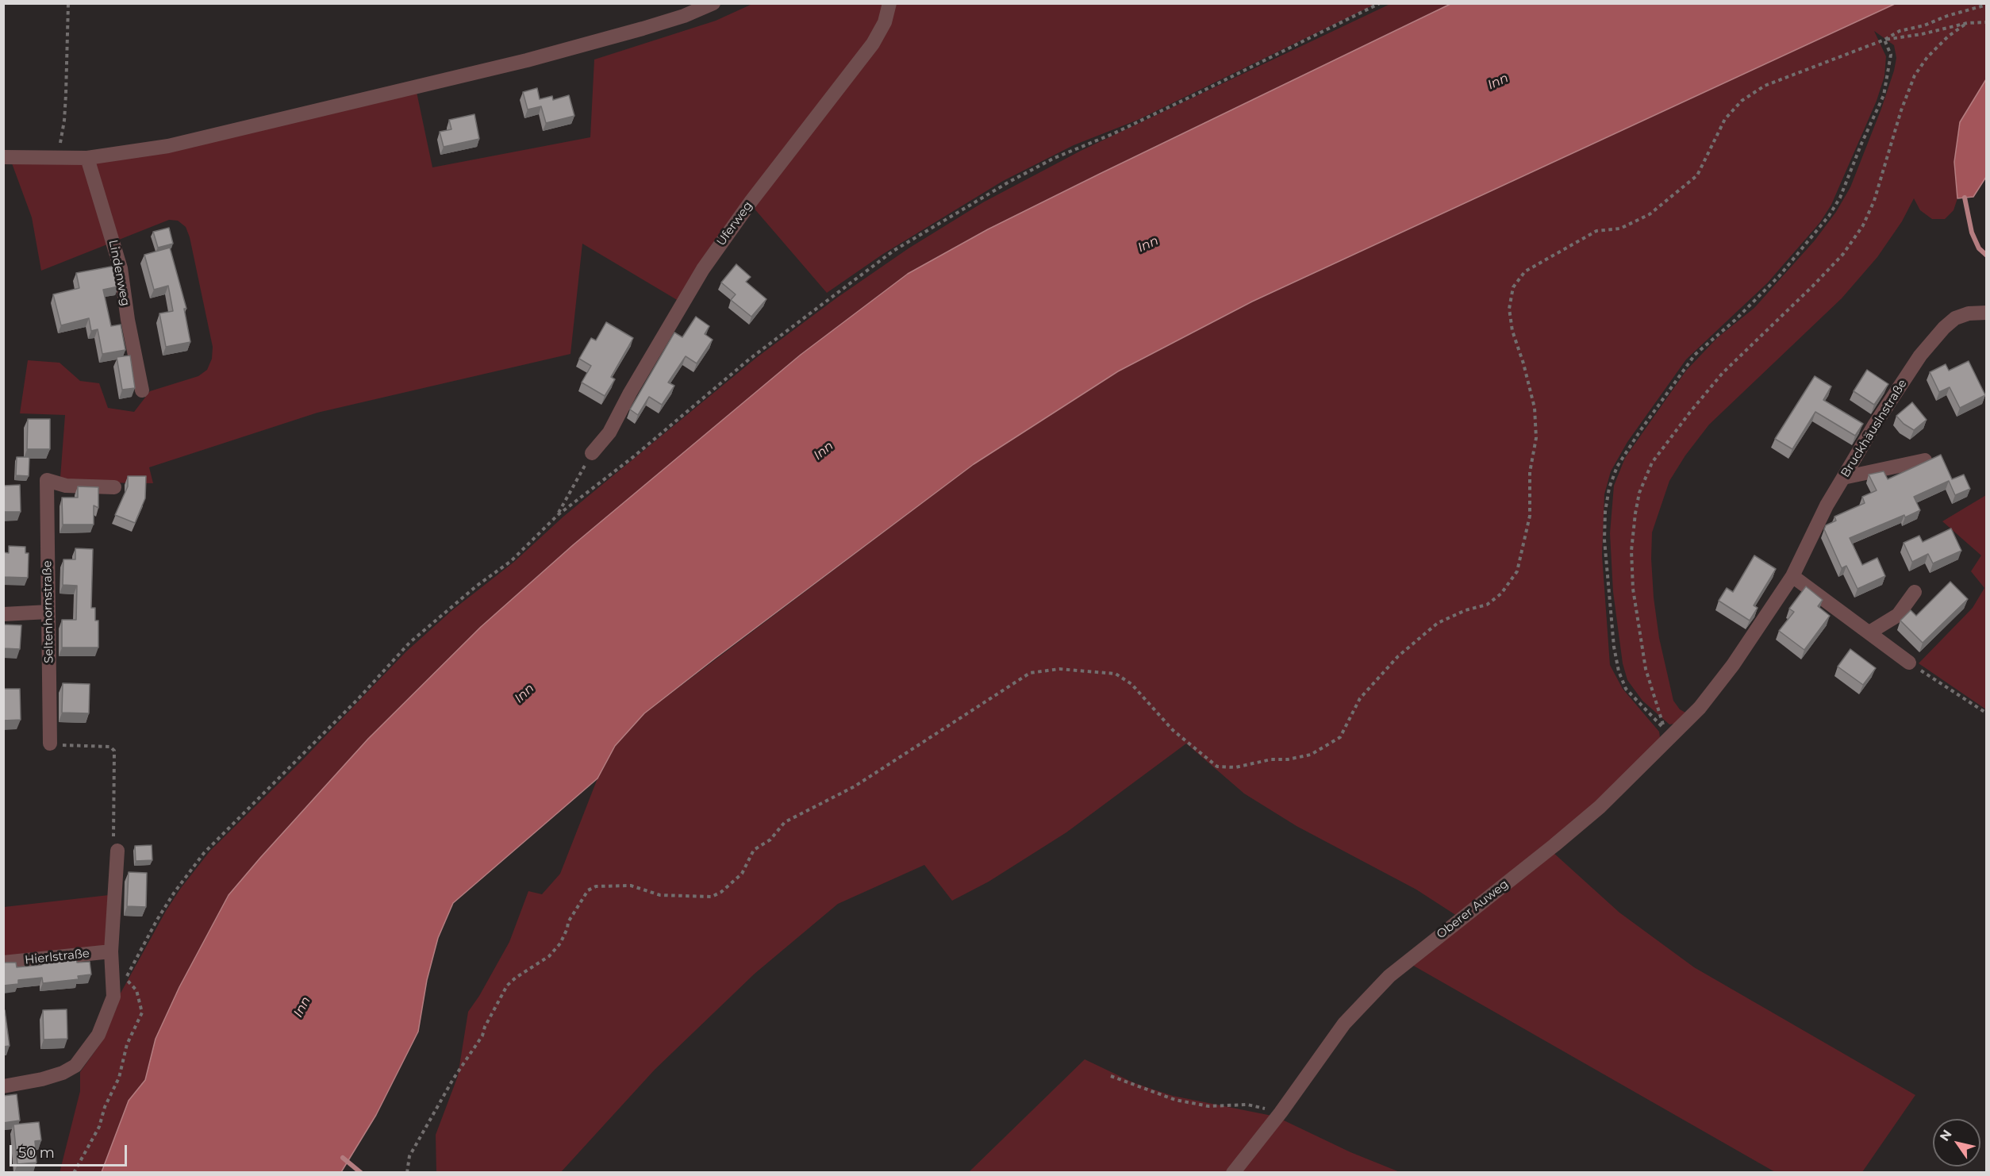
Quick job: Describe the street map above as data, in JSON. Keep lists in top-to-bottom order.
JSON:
{
  "streets": {
    "street": [
      "Uferweg",
      "Lindenweg",
      "Bruckhäuslnstraße",
      "Seltenhornstraße",
      "Oberer Auweg",
      "Hierlstraße"
    ]
  },
  "crossings": [
    ["Bruckhäuslnstraße", "Oberer Auweg"]
  ],
  "water": ["Inn"],
  "scale_bar": "50 m",
  "north": "top left"
}
